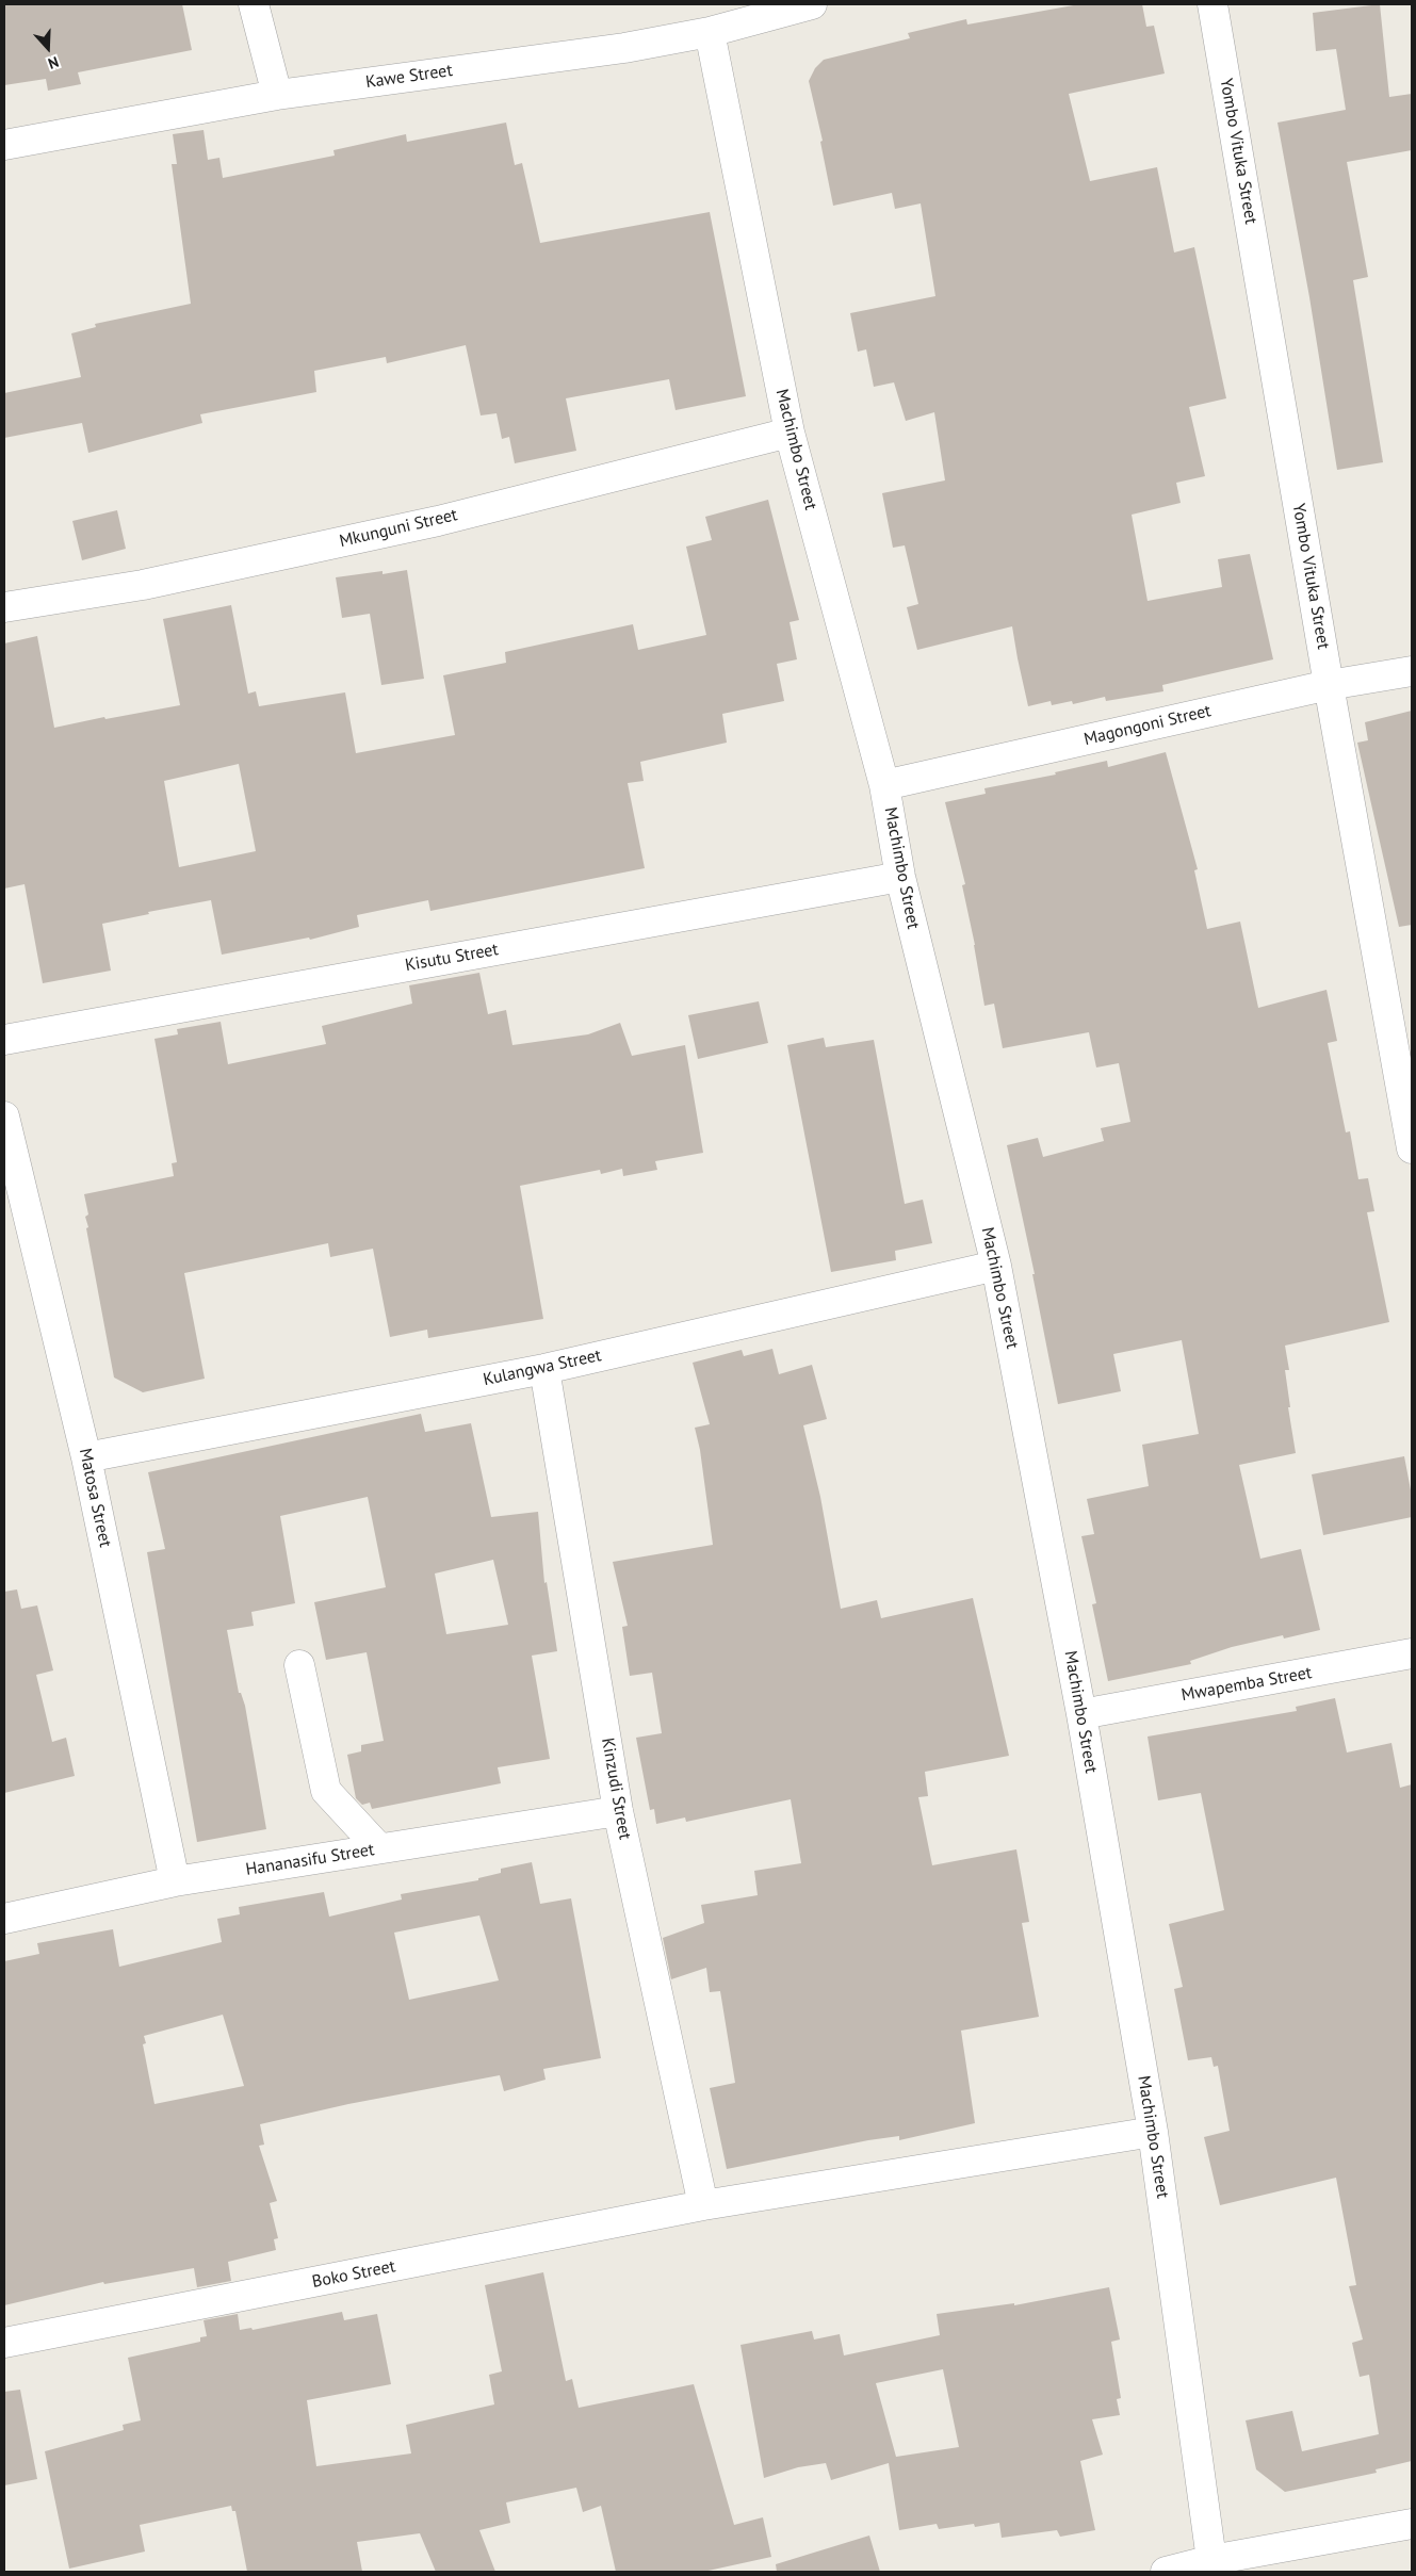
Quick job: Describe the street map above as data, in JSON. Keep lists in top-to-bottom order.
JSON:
{
  "streets": {
    "street": [
      "Kawe Street",
      "Yombo Vituka Street",
      "Machimbo Street",
      "Mkunguni Street",
      "Magongoni Street",
      "Kisutu Street",
      "Kulangwa Street",
      "Matosa Street",
      "Mwapemba Street",
      "Kinzudi Street",
      "Hananasifu Street",
      "Boko Street"
    ]
  },
  "crossings": [
    ["Kawe Street", "Machimbo Street"],
    ["Yombo Vituka Street", "Magongoni Street"],
    ["Machimbo Street", "Mkunguni Street"],
    ["Machimbo Street", "Magongoni Street"],
    ["Machimbo Street", "Kisutu Street"],
    ["Machimbo Street", "Kulangwa Street"],
    ["Machimbo Street", "Mwapemba Street"],
    ["Machimbo Street", "Boko Street"],
    ["Kulangwa Street", "Matosa Street"],
    ["Kulangwa Street", "Kinzudi Street"],
    ["Matosa Street", "Hananasifu Street"],
    ["Kinzudi Street", "Hananasifu Street"],
    ["Kinzudi Street", "Boko Street"]
  ],
  "north": "bottom"
}
